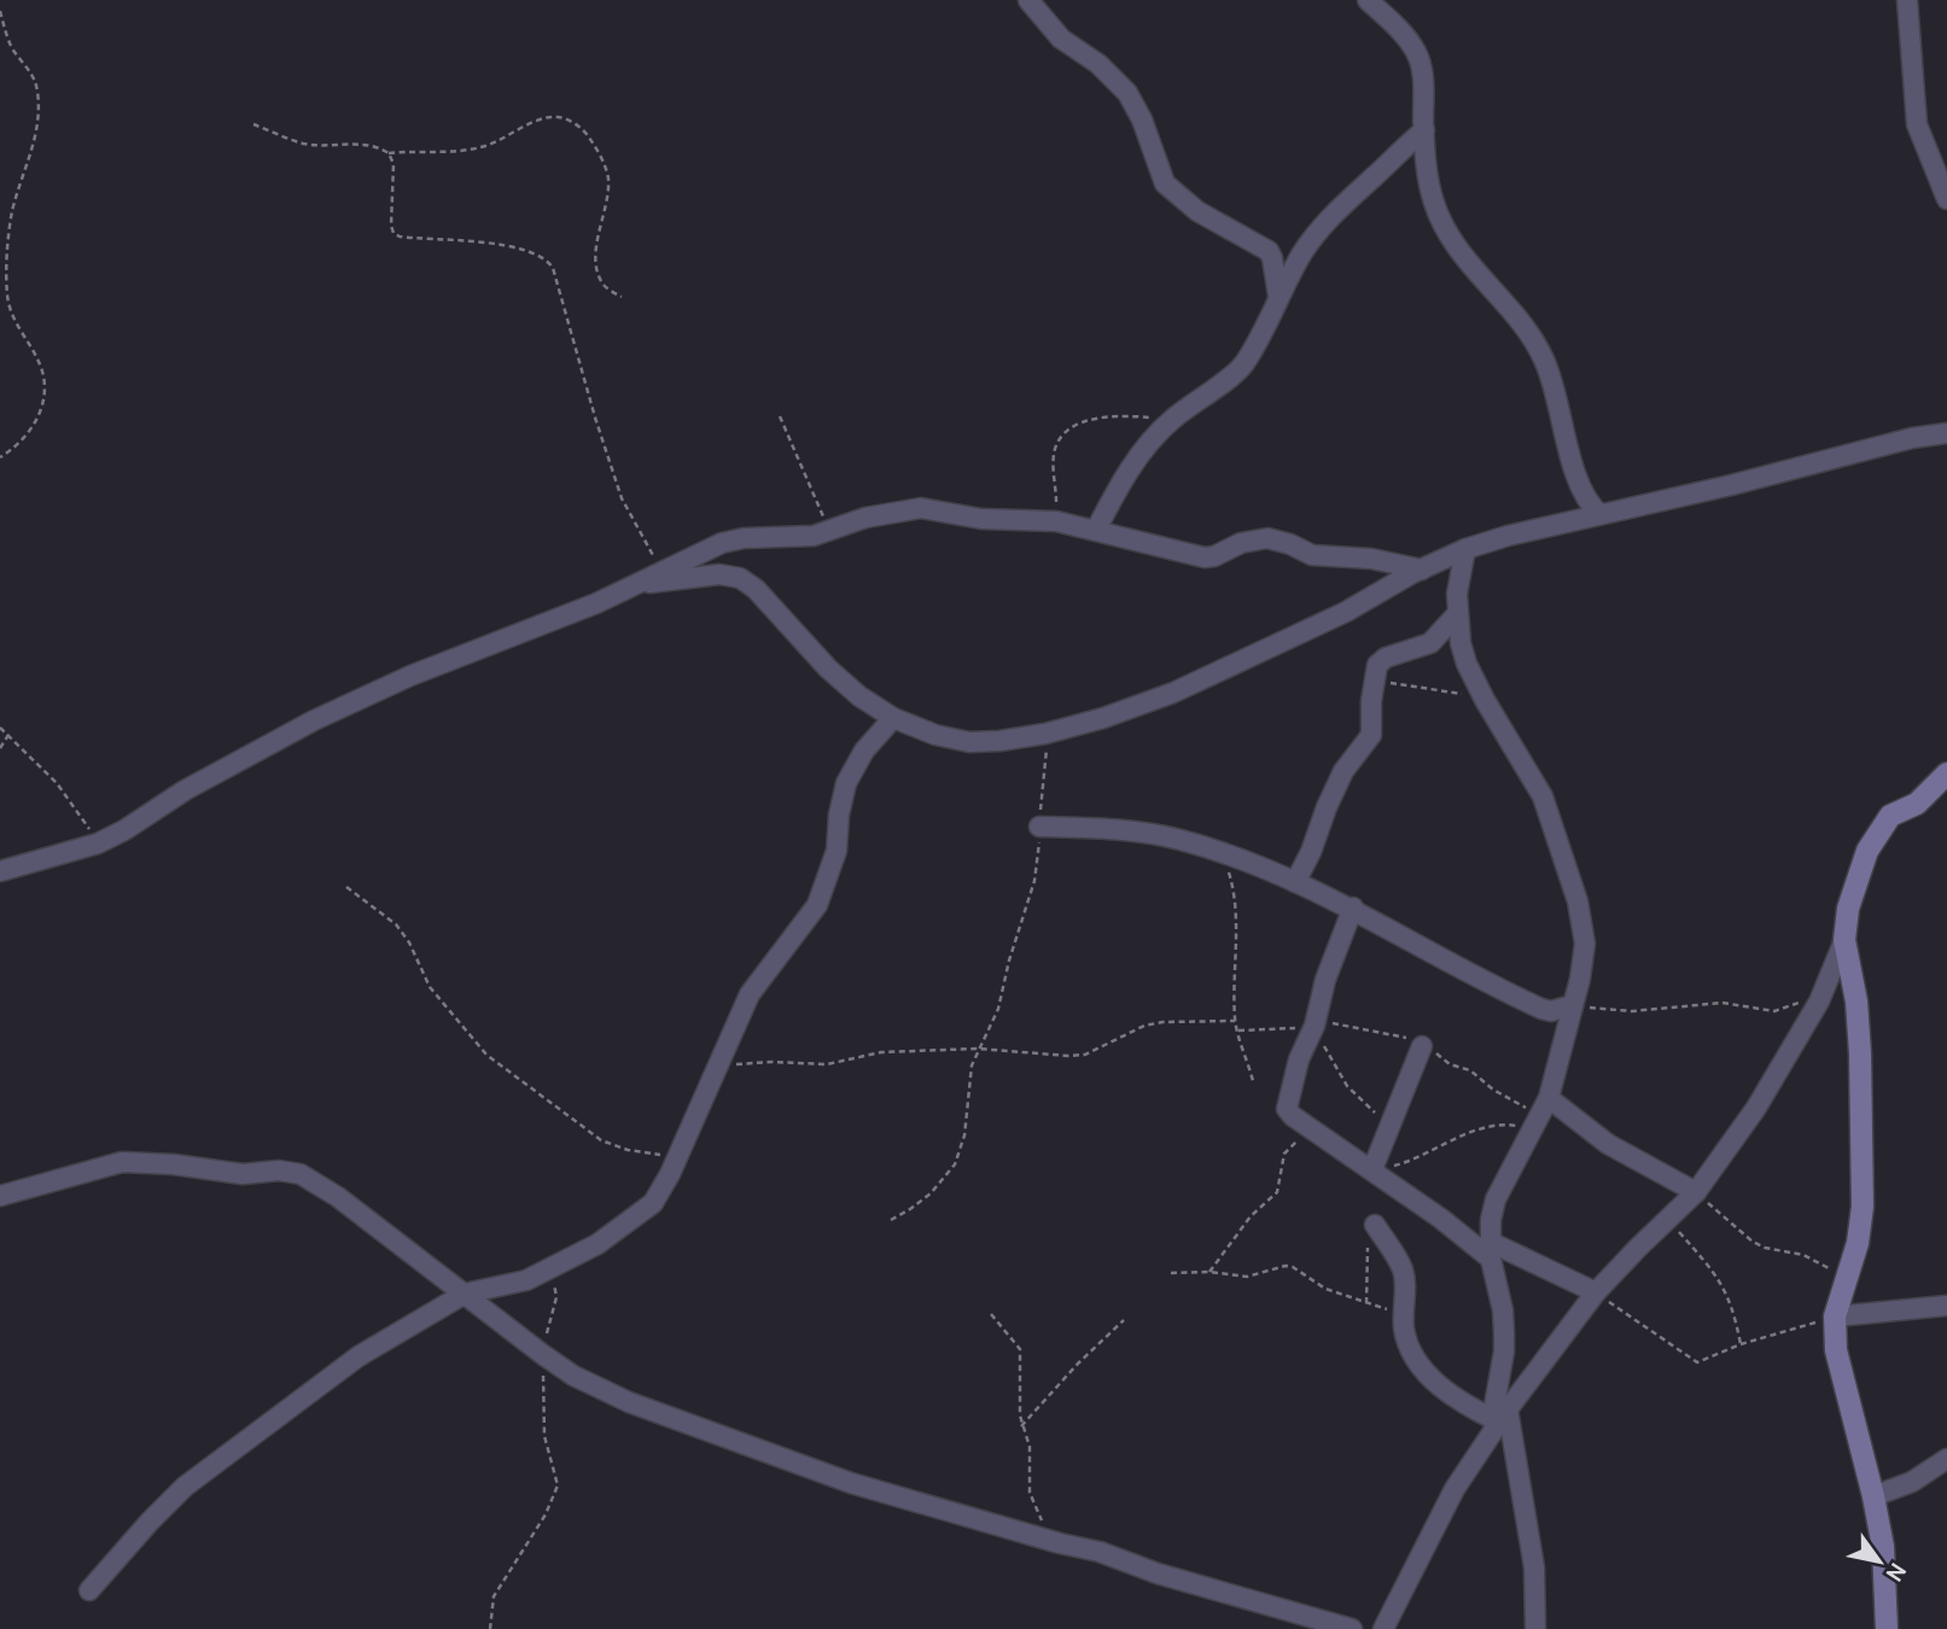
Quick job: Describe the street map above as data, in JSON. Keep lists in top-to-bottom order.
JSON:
{
  "north": "bottom right"
}
